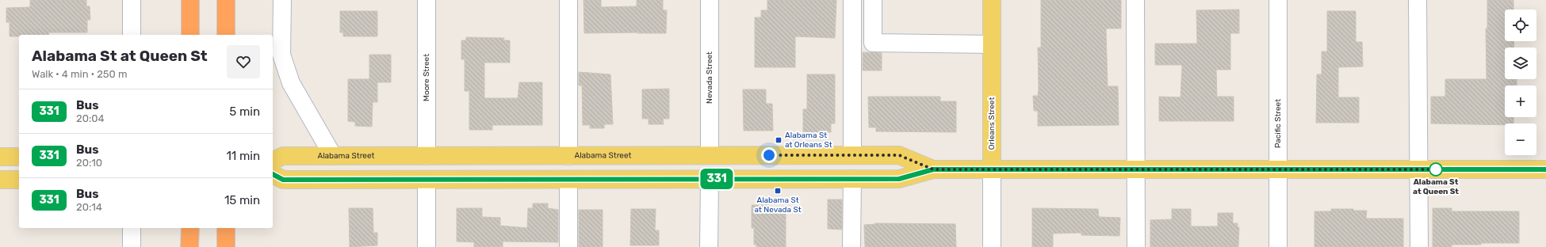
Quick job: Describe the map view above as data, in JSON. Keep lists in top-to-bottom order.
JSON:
{
  "streets": {
    "main road": ["Orleans Street", "Alabama Street"],
    "street": ["Moore Street", "Nevada Street", "Pacific Street"]
  },
  "crossings": [
    ["Moore Street", "Alabama Street"],
    ["Nevada Street", "Alabama Street"],
    ["Orleans Street", "Alabama Street"],
    ["Pacific Street", "Alabama Street"]
  ],
  "places": {
    "transit": ["Alabama St at Orleans St", "Alabama St at Nevada St"],
    "other": ["Alabama St at Queen St"]
  },
  "lines": ["bus line 331"],
  "page": {
    "on_map": "331",
    "map_buttons": ["+", "−"],
    "heading": ["Alabama St at Queen St", "Walk · 4 min · 250 m"],
    "list": [
      {
        "mark": "331",
        "name": "Bus",
        "note": "20:04",
        "value": "5 min"
      },
      {
        "mark": "331",
        "name": "Bus",
        "note": "20:10",
        "value": "11 min"
      },
      {
        "mark": "331",
        "name": "Bus",
        "note": "20:14",
        "value": "15 min"
      }
    ]
  }
}
